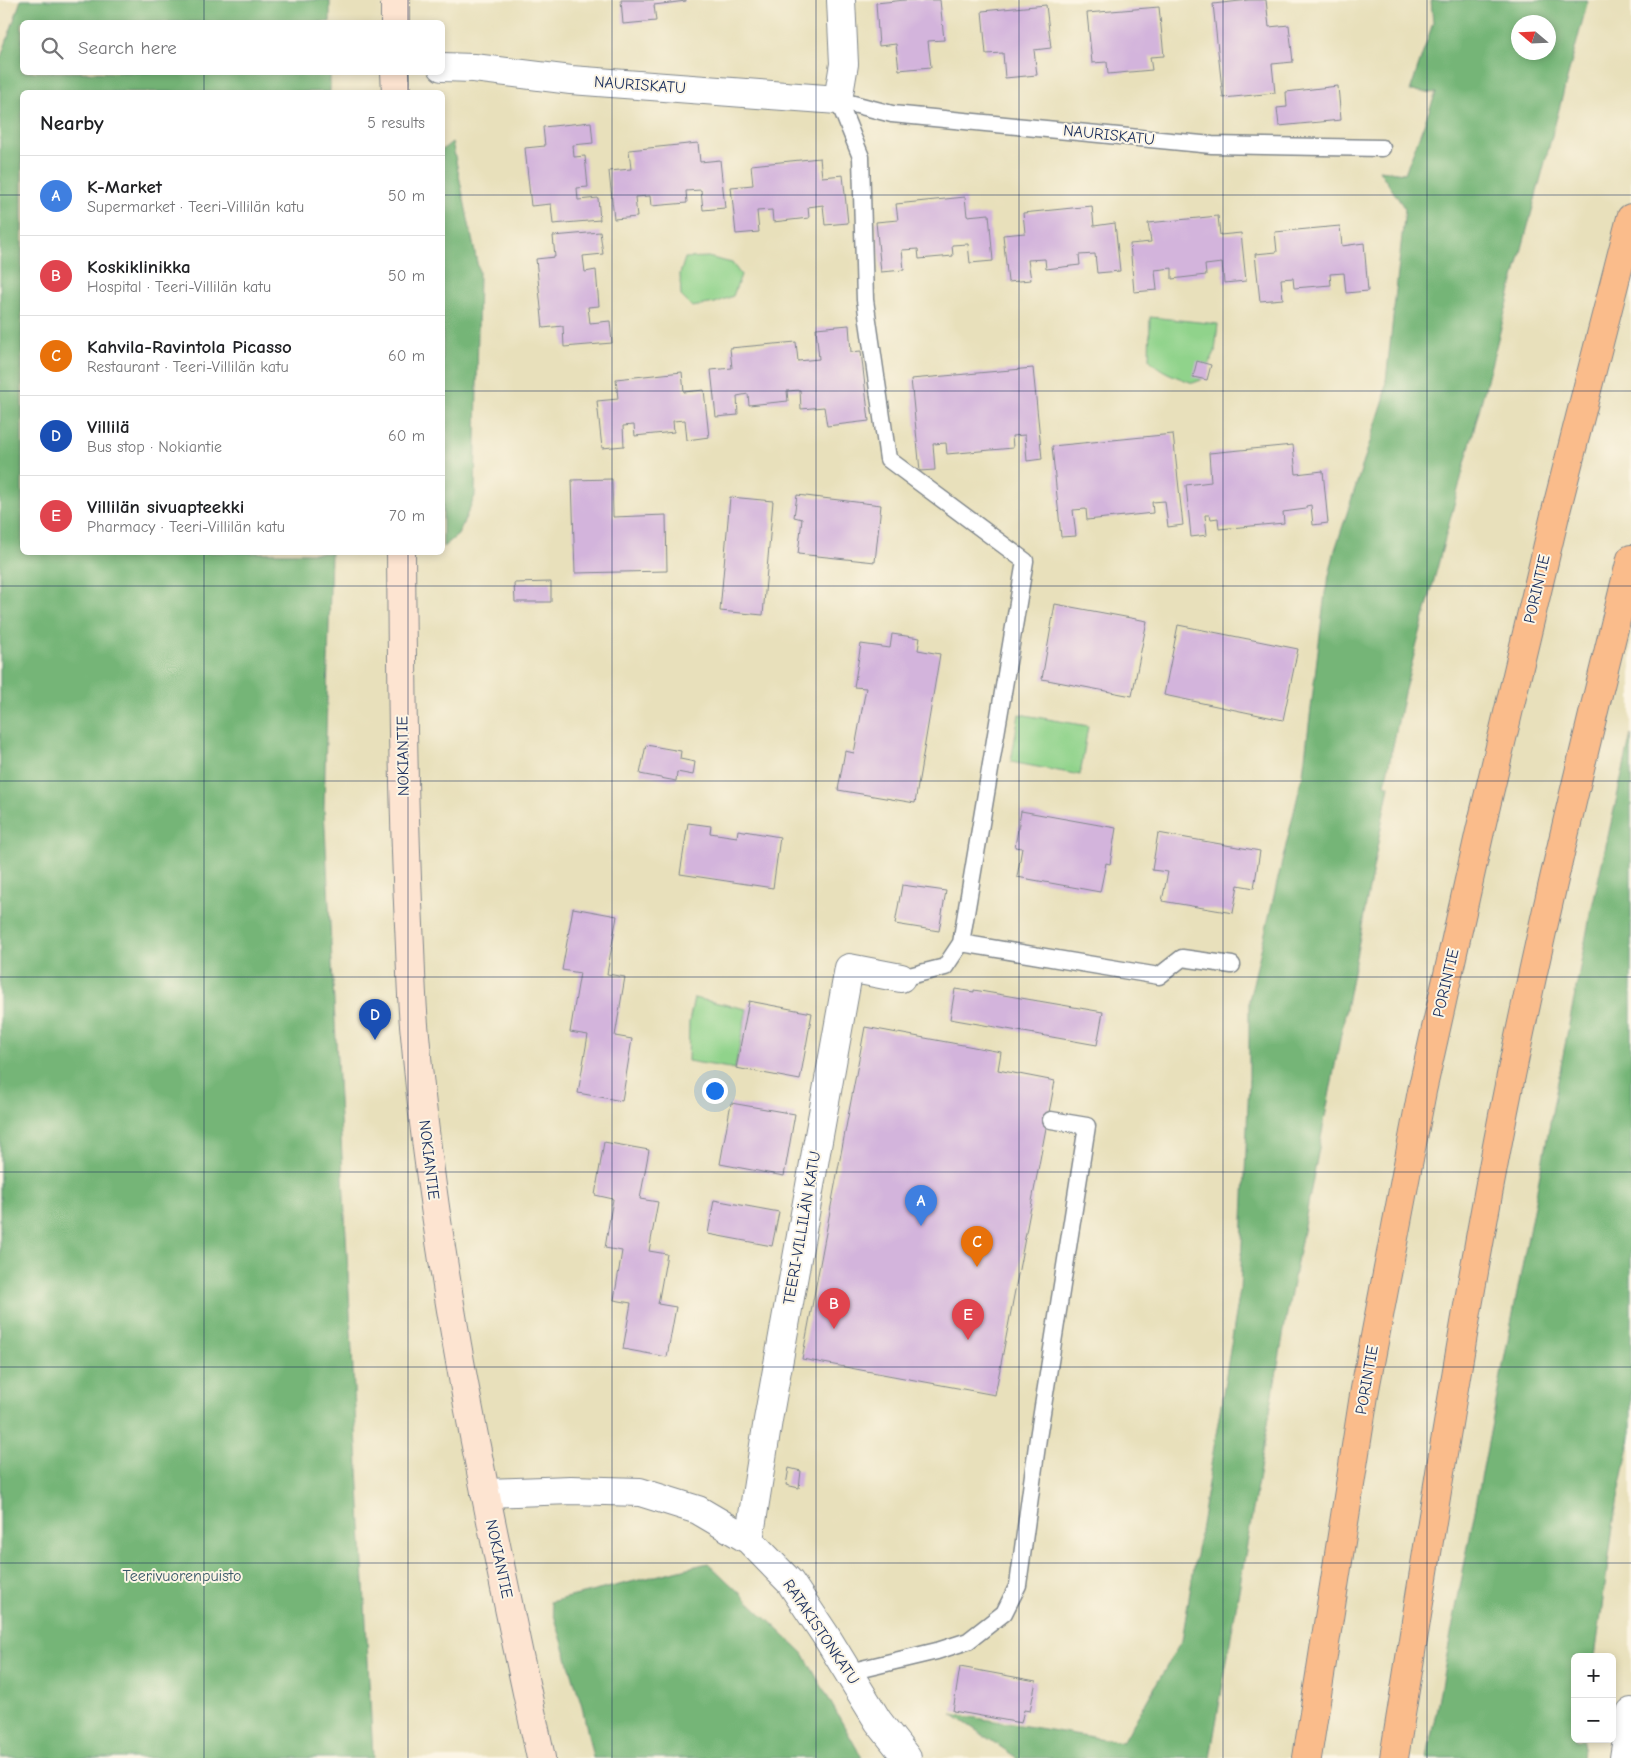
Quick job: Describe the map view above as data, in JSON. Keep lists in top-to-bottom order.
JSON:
{
  "streets": {
    "highway": ["PORINTIE"],
    "main road": ["NOKIANTIE"],
    "street": ["NAURISKATU", "TEERI-VILLILÄN KATU", "RATAKISTONKATU"]
  },
  "crossings": [
    ["NOKIANTIE", "RATAKISTONKATU"],
    ["TEERI-VILLILÄN KATU", "RATAKISTONKATU"]
  ],
  "parks": ["Teerivuorenpuisto"],
  "north": "left",
  "page": {
    "search": "Search here",
    "heading": ["Nearby", "5 results"],
    "list": [
      {
        "mark": "A",
        "name": "K-Market",
        "note": "Supermarket · Teeri-Villilän katu",
        "value": "50 m"
      },
      {
        "mark": "B",
        "name": "Koskiklinikka",
        "note": "Hospital · Teeri-Villilän katu",
        "value": "50 m"
      },
      {
        "mark": "C",
        "name": "Kahvila-Ravintola Picasso",
        "note": "Restaurant · Teeri-Villilän katu",
        "value": "60 m"
      },
      {
        "mark": "D",
        "name": "Villilä",
        "note": "Bus stop · Nokiantie",
        "value": "60 m"
      },
      {
        "mark": "E",
        "name": "Villilän sivuapteekki",
        "note": "Pharmacy · Teeri-Villilän katu",
        "value": "70 m"
      }
    ],
    "pins": [
      "D",
      "A",
      "C",
      "B",
      "E"
    ],
    "map_buttons": ["+", "−"]
  }
}
